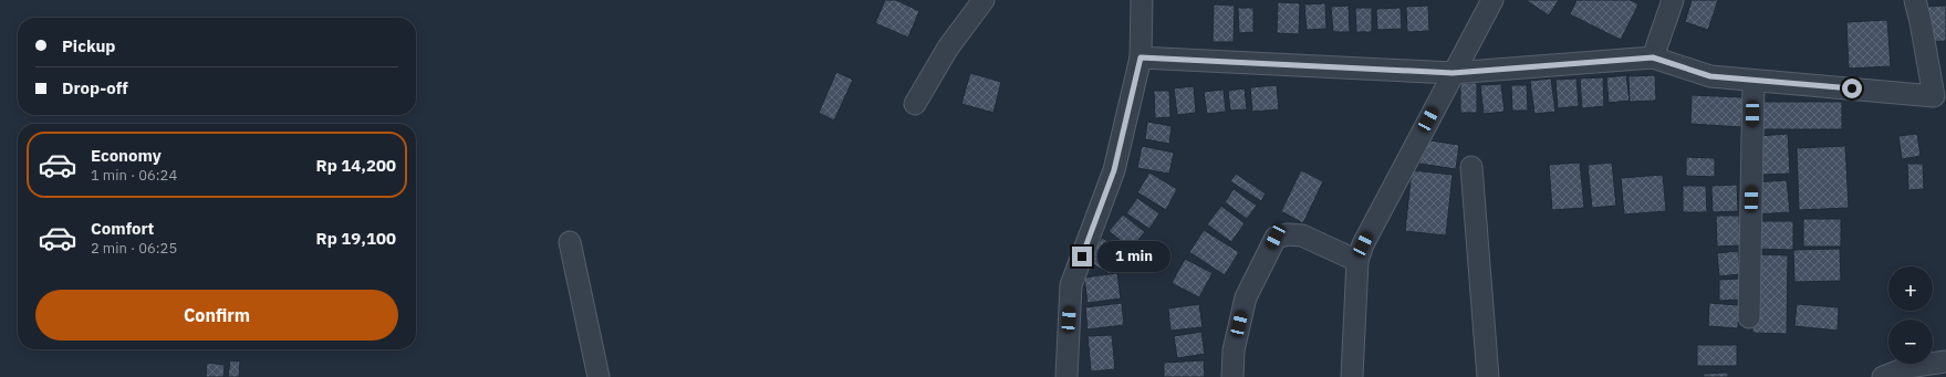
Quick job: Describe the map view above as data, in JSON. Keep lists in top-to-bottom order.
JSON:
{
  "page": {
    "banner": ["Pickup", "Drop-off"],
    "list": [
      {
        "name": "Economy",
        "note": "1 min · 06:24",
        "value": "Rp 14,200"
      },
      {
        "name": "Comfort",
        "note": "2 min · 06:25",
        "value": "Rp 19,100"
      }
    ],
    "bubble": "1 min",
    "map_buttons": ["+", "−"],
    "buttons": "Confirm"
  }
}
